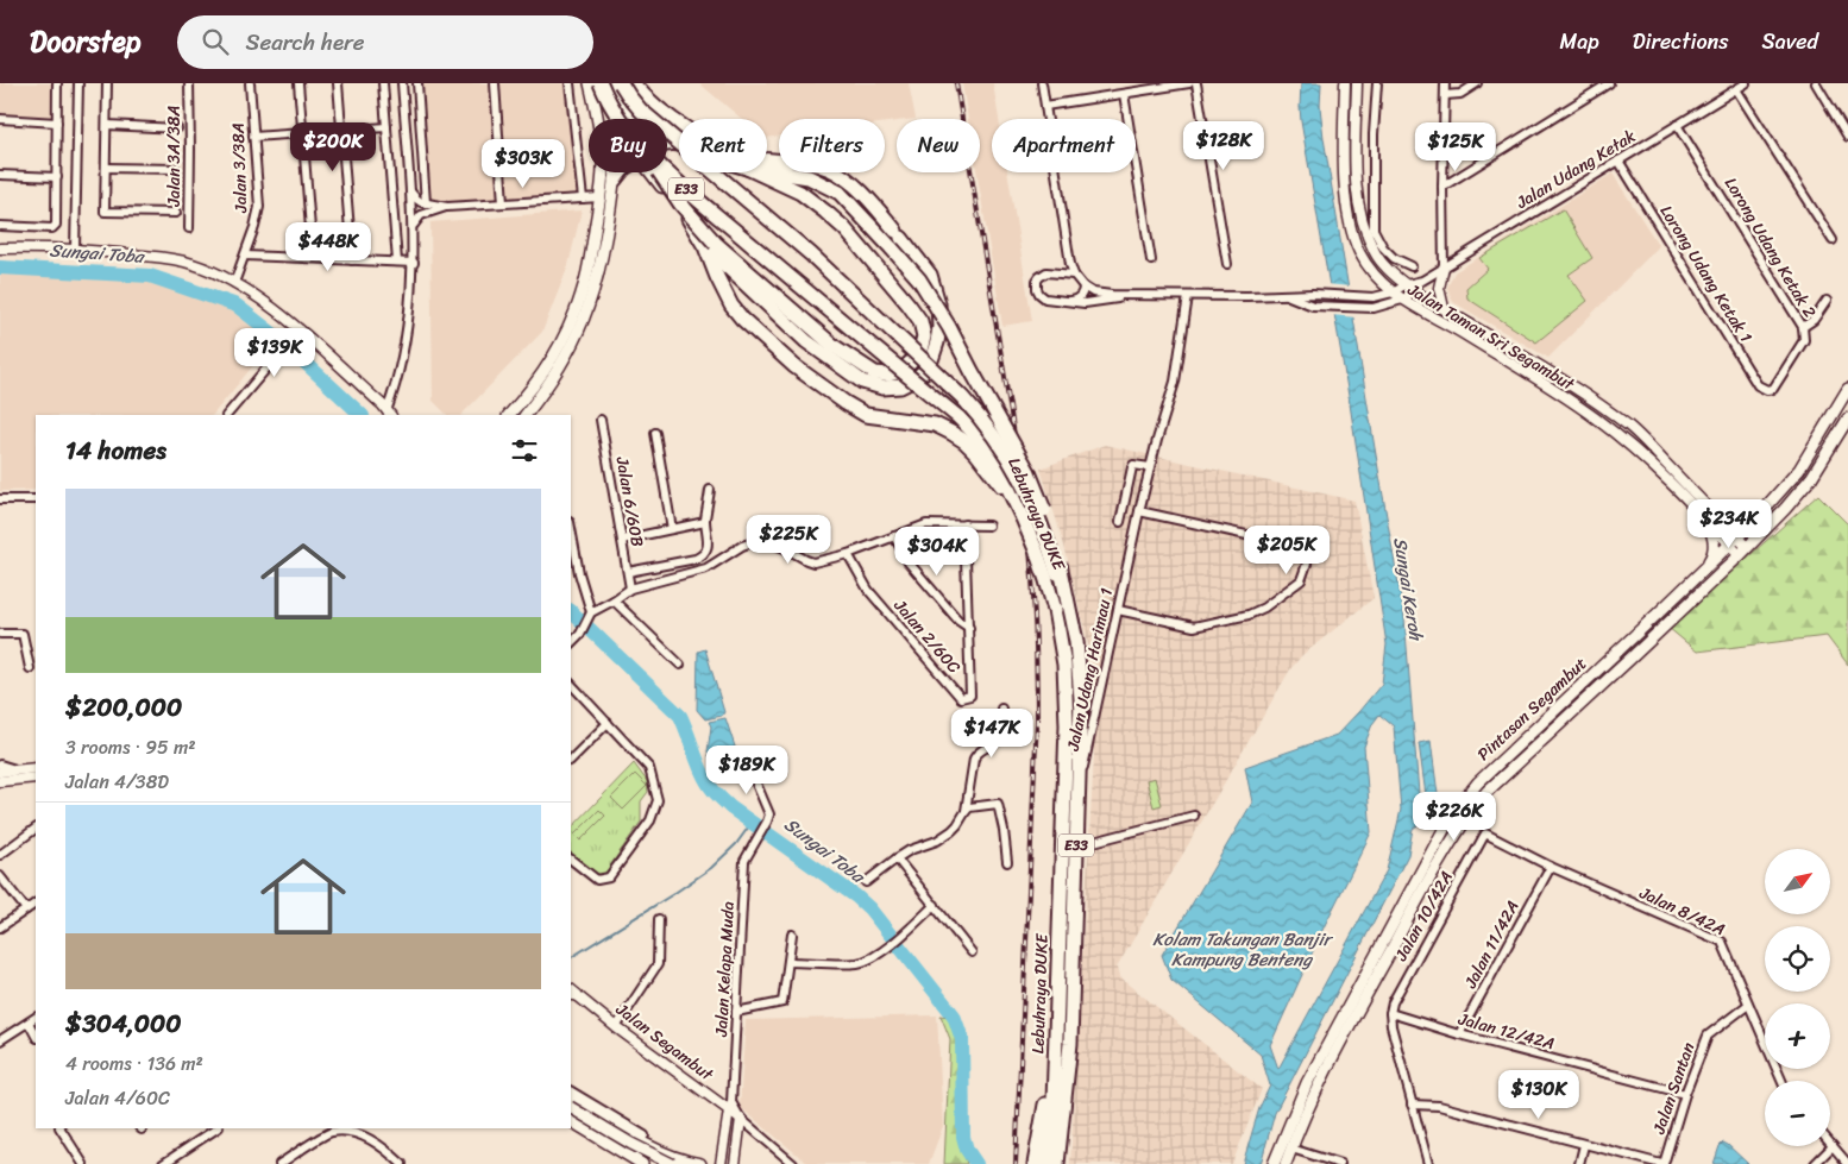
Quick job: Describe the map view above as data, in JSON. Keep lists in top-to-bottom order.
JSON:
{
  "streets": {
    "highway": ["E33", "Lebuhraya DUKE"],
    "main road": ["Pintasan Segambut"],
    "street": [
      "Jalan 3A/38A",
      "Jalan 3/38A",
      "Jalan Udang Ketak",
      "Lorong Udang Ketak 2",
      "Lorong Udang Ketak 1",
      "Jalan Taman Sri Segambut",
      "Jalan 6/60B",
      "Jalan 2/60C",
      "Jalan Udang Harimau 1",
      "Jalan 8/42A",
      "Jalan 10/42A",
      "Jalan 11/42A",
      "Jalan Kelapa Muda",
      "Jalan 12/42A",
      "Jalan Segambut",
      "Jalan Santan"
    ]
  },
  "crossings": [
    ["Jalan Udang Ketak", "Lorong Udang Ketak 2"],
    ["Jalan Udang Ketak", "Lorong Udang Ketak 1"],
    ["Jalan Udang Ketak", "Jalan Taman Sri Segambut"],
    ["E33", "Lebuhraya DUKE"],
    ["Lorong Udang Ketak 2", "Lorong Udang Ketak 1"],
    ["Jalan Taman Sri Segambut", "Pintasan Segambut"],
    ["Jalan 8/42A", "Jalan 10/42A"],
    ["Jalan 8/42A", "Jalan 11/42A"],
    ["Jalan 8/42A", "Jalan Santan"],
    ["Jalan 10/42A", "Jalan 12/42A"],
    ["Jalan 11/42A", "Jalan 12/42A"],
    ["Jalan Kelapa Muda", "Jalan Segambut"],
    ["Jalan 12/42A", "Jalan Santan"]
  ],
  "water": ["Sungai Toba", "Sungai Keroh", "Kolam Takungan Banjir Kampung Benteng"],
  "north": "top right",
  "page": {
    "header": "Doorstep",
    "search": "Search here",
    "nav": ["Map", "Directions", "Saved"],
    "chip": [
      "Buy",
      "Rent",
      "Filters",
      "New",
      "Apartment"
    ],
    "price": [
      "$128K",
      "$200K",
      "$125K",
      "$303K",
      "$448K",
      "$139K",
      "$234K",
      "$225K",
      "$205K",
      "$304K",
      "$147K",
      "$189K",
      "$226K",
      "$130K"
    ],
    "heading": "14 homes",
    "list": [
      {
        "name": "$200,000",
        "note": "3 rooms · 95 m² · Jalan 4/38D"
      },
      {
        "name": "$304,000",
        "note": "4 rooms · 136 m² · Jalan 4/60C"
      }
    ],
    "map_buttons": ["+", "−"]
  }
}
